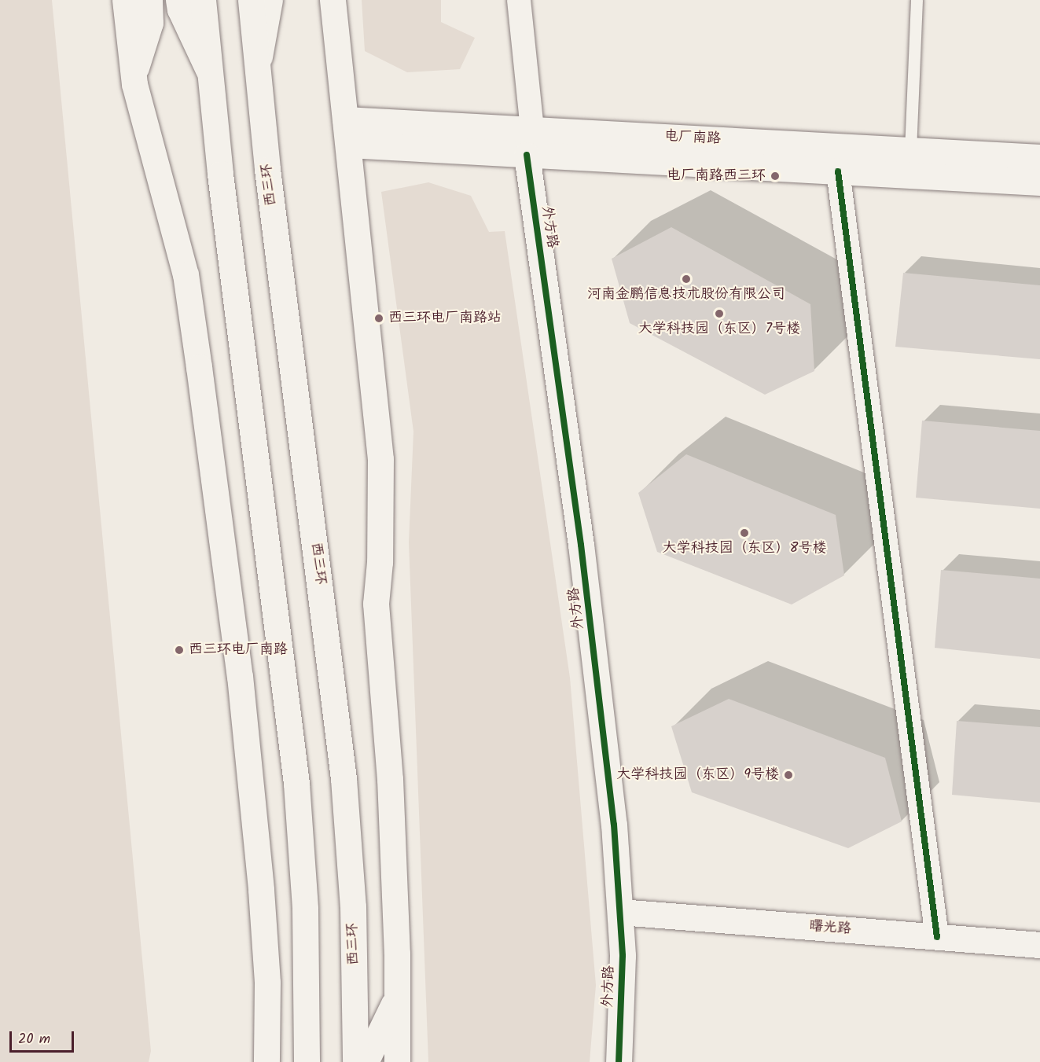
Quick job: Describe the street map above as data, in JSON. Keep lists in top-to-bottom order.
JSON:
{
  "streets": {
    "main road": [
      "电厂南路",
      "西三环",
      "外方路",
      "曙光路"
    ]
  },
  "crossings": [
    ["电厂南路", "外方路"],
    ["外方路", "曙光路"]
  ],
  "places": [
    "电厂南路西三环",
    "河南金鹏信息技术股份有限公司",
    "大学科技园（东区）7号楼",
    "西三环电厂南路站",
    "大学科技园（东区）8号楼",
    "西三环电厂南路",
    "大学科技园（东区）9号楼"
  ],
  "scale_bar": "20 m"
}
